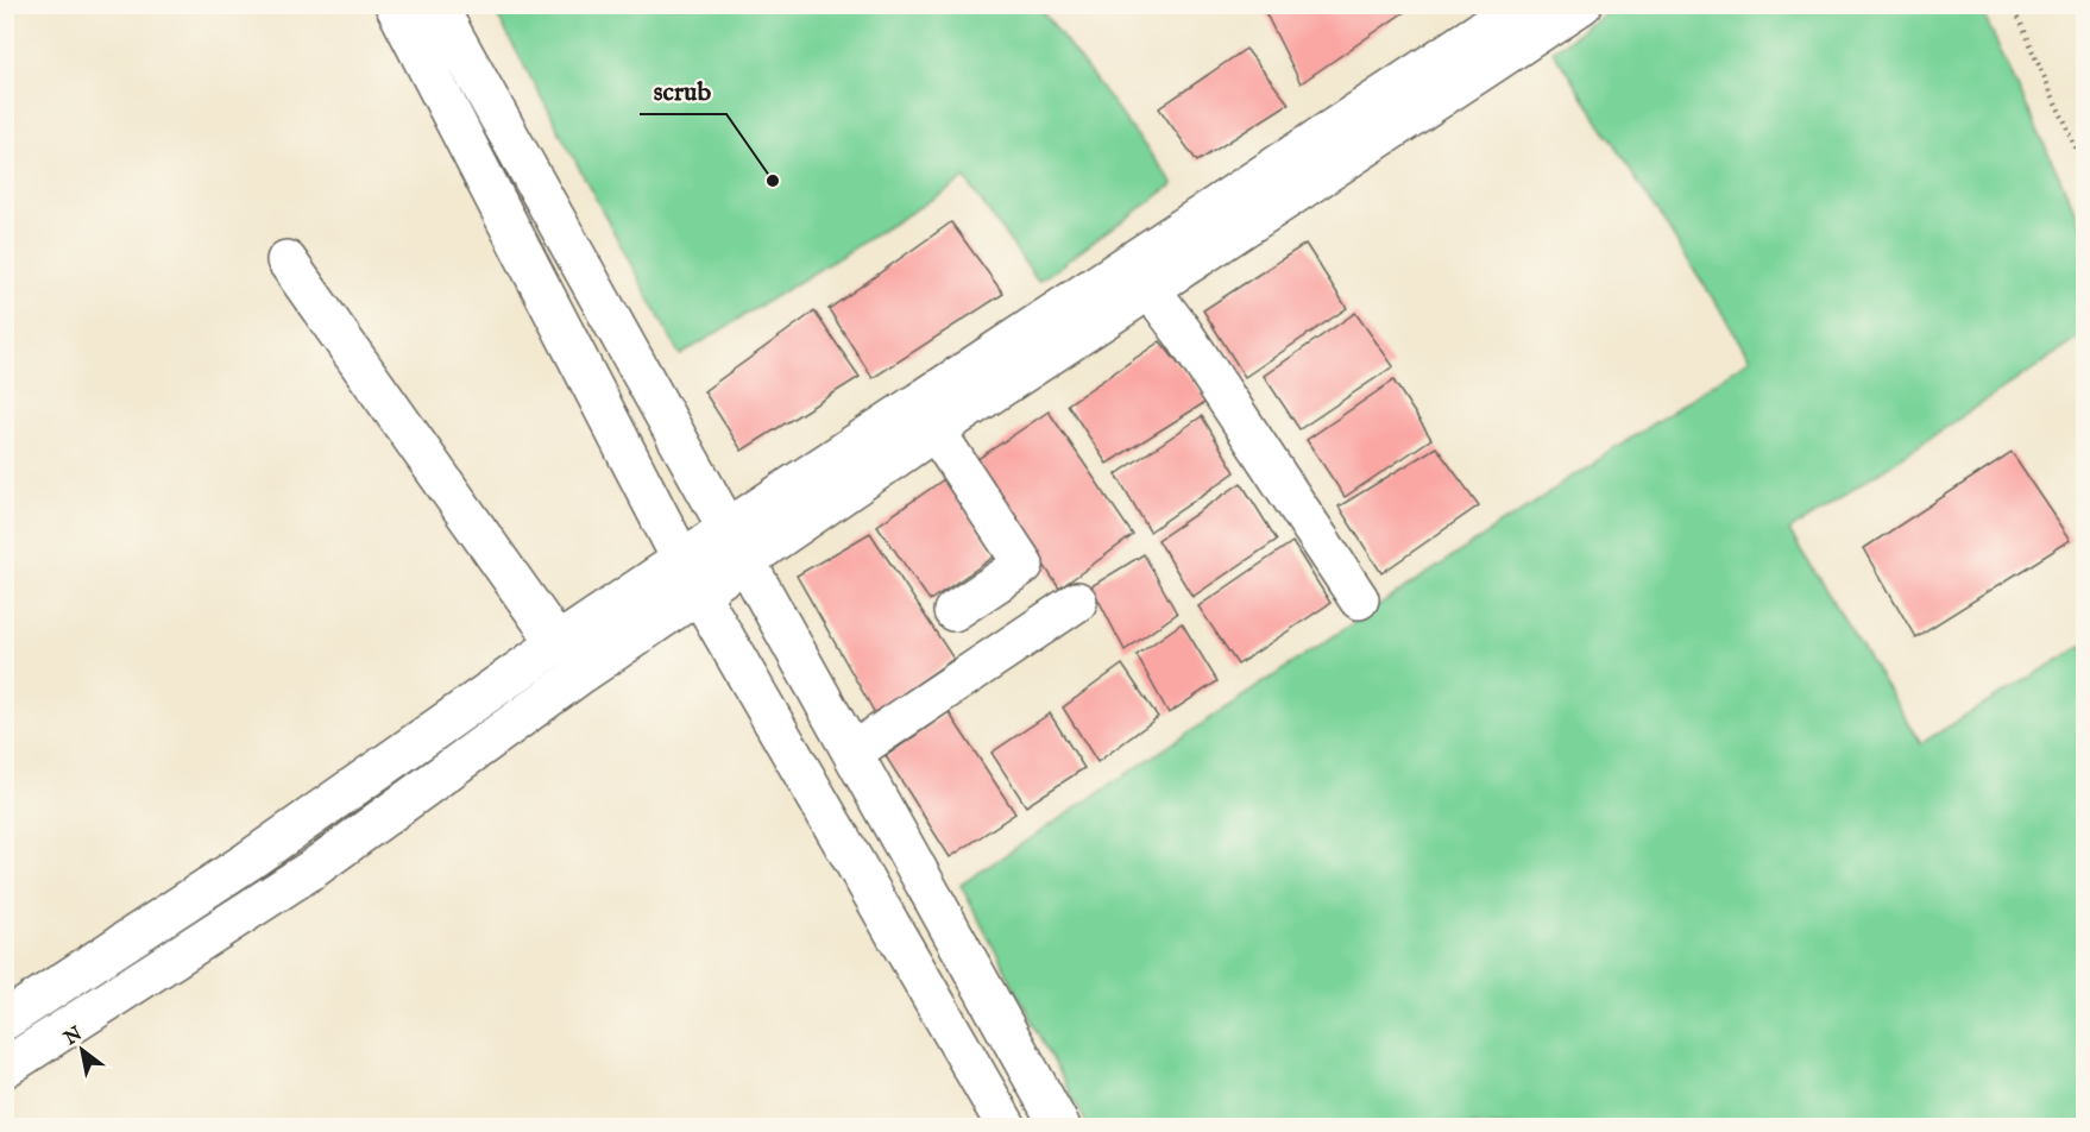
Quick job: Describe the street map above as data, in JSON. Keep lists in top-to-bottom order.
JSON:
{
  "places": ["scrub"],
  "north": "top left"
}
